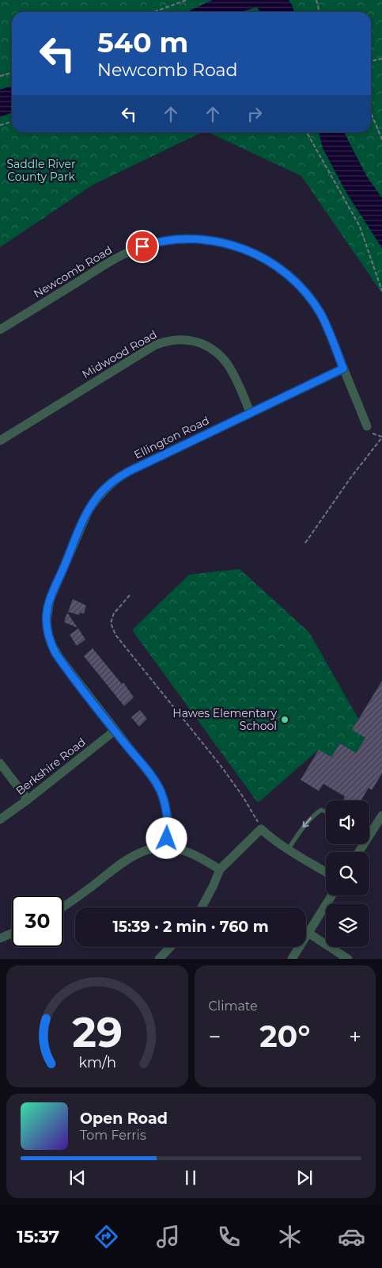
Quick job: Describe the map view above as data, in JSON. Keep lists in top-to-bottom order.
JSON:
{
  "streets": {
    "street": [
      "Newcomb Road",
      "Midwood Road",
      "Ellington Road",
      "Berkshire Road"
    ]
  },
  "crossings": [
    ["Newcomb Road", "Ellington Road"],
    ["Midwood Road", "Ellington Road"],
    ["Ellington Road", "Berkshire Road"]
  ],
  "parks": ["Saddle River County Park"],
  "places": ["Hawes Elementary School"],
  "page": {
    "turn": ["540 m", "Newcomb Road"],
    "limit": "30",
    "trip": "15:39 · 2 min · 760 m",
    "tile": "Climate",
    "heat": ["−", "20°", "+"],
    "song": ["Open Road", "Tom Ferris"],
    "tabs": "15:37",
    "gauge": ["29", "km/h"]
  }
}
